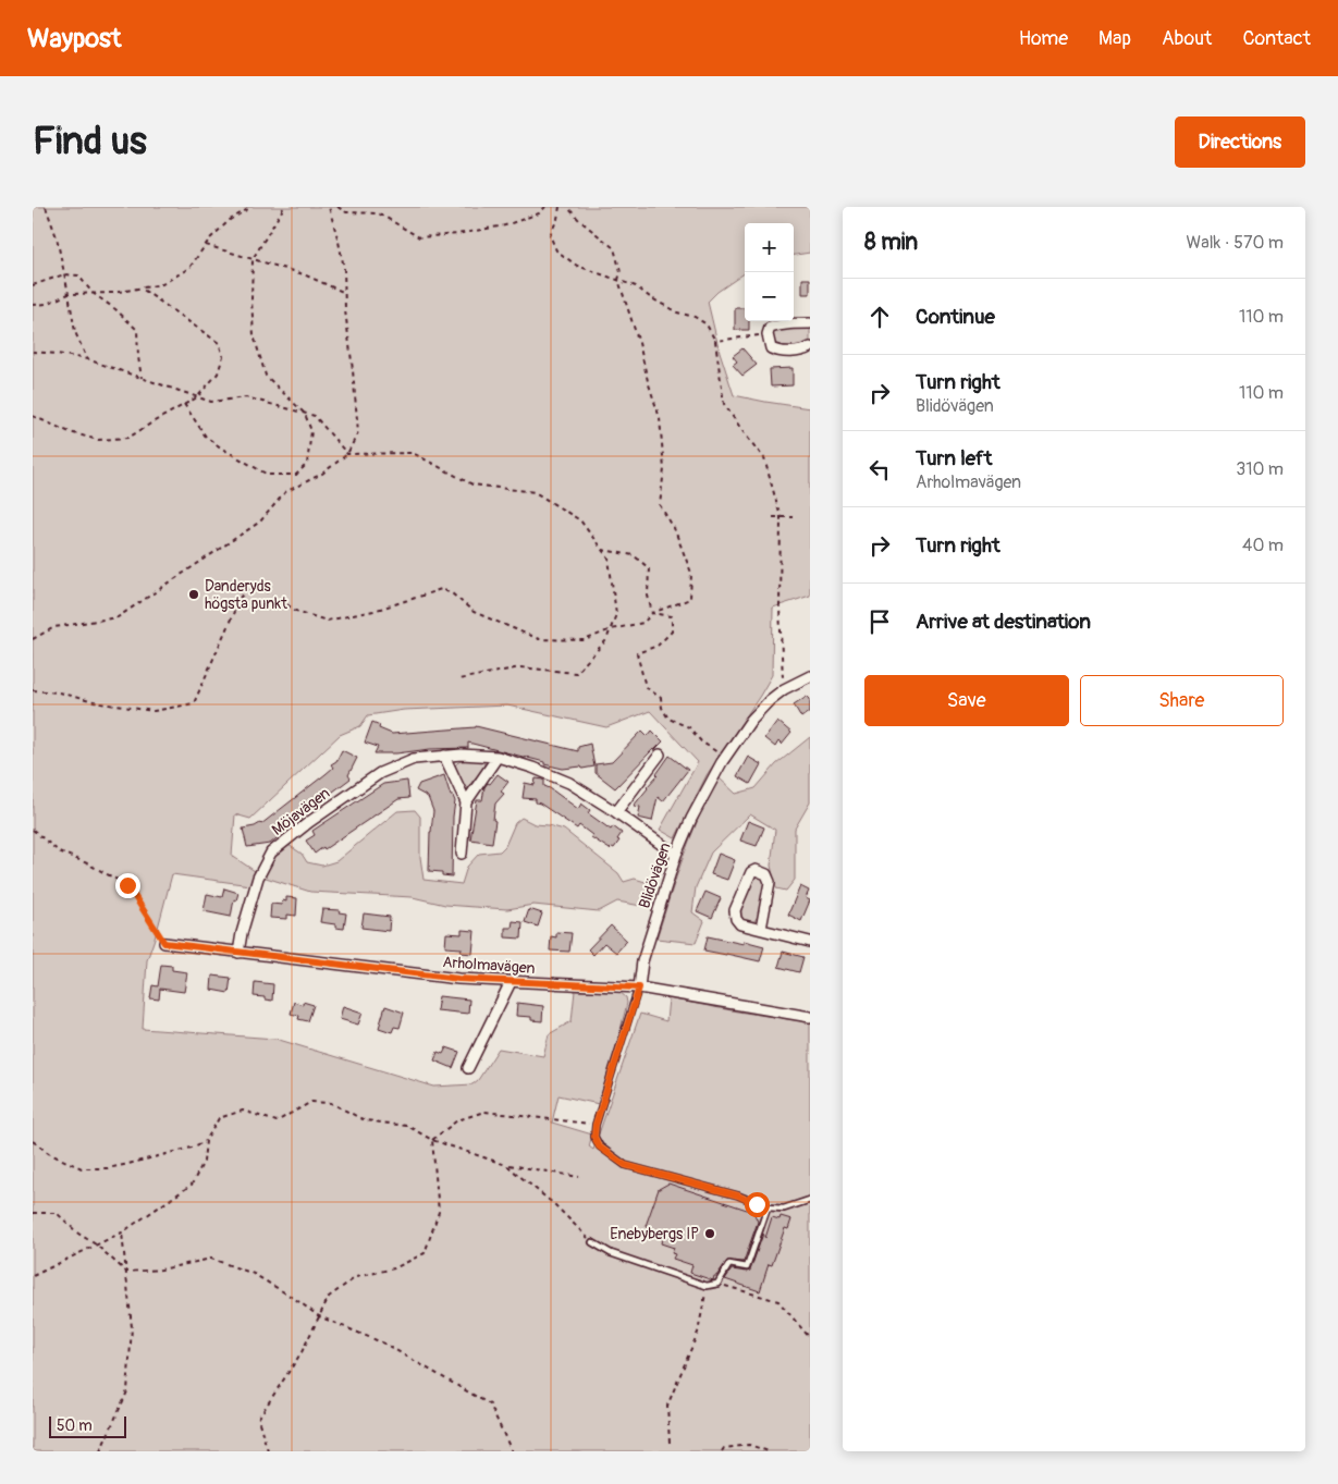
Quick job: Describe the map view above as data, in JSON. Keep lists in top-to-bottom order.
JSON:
{
  "streets": {
    "street": ["Möjavägen", "Blidövägen", "Arholmavägen"]
  },
  "crossings": [
    ["Möjavägen", "Blidövägen"],
    ["Möjavägen", "Arholmavägen"],
    ["Blidövägen", "Arholmavägen"]
  ],
  "places": ["Danderyds högsta punkt", "Enebybergs IP"],
  "scale_bar": "50 m",
  "page": {
    "header": "Waypost",
    "nav": [
      "Home",
      "Map",
      "About",
      "Contact"
    ],
    "buttons": [
      "Directions",
      ["Save", "Share"]
    ],
    "title": "Find us",
    "heading": ["8 min", "Walk · 570 m"],
    "map_buttons": ["+", "−"],
    "list": [
      ["Continue", "110 m"],
      ["Turn right", "Blidövägen", "110 m"],
      ["Turn left", "Arholmavägen", "310 m"],
      ["Turn right", "40 m"],
      "Arrive at destination"
    ],
    "scale": "50 m"
  }
}
